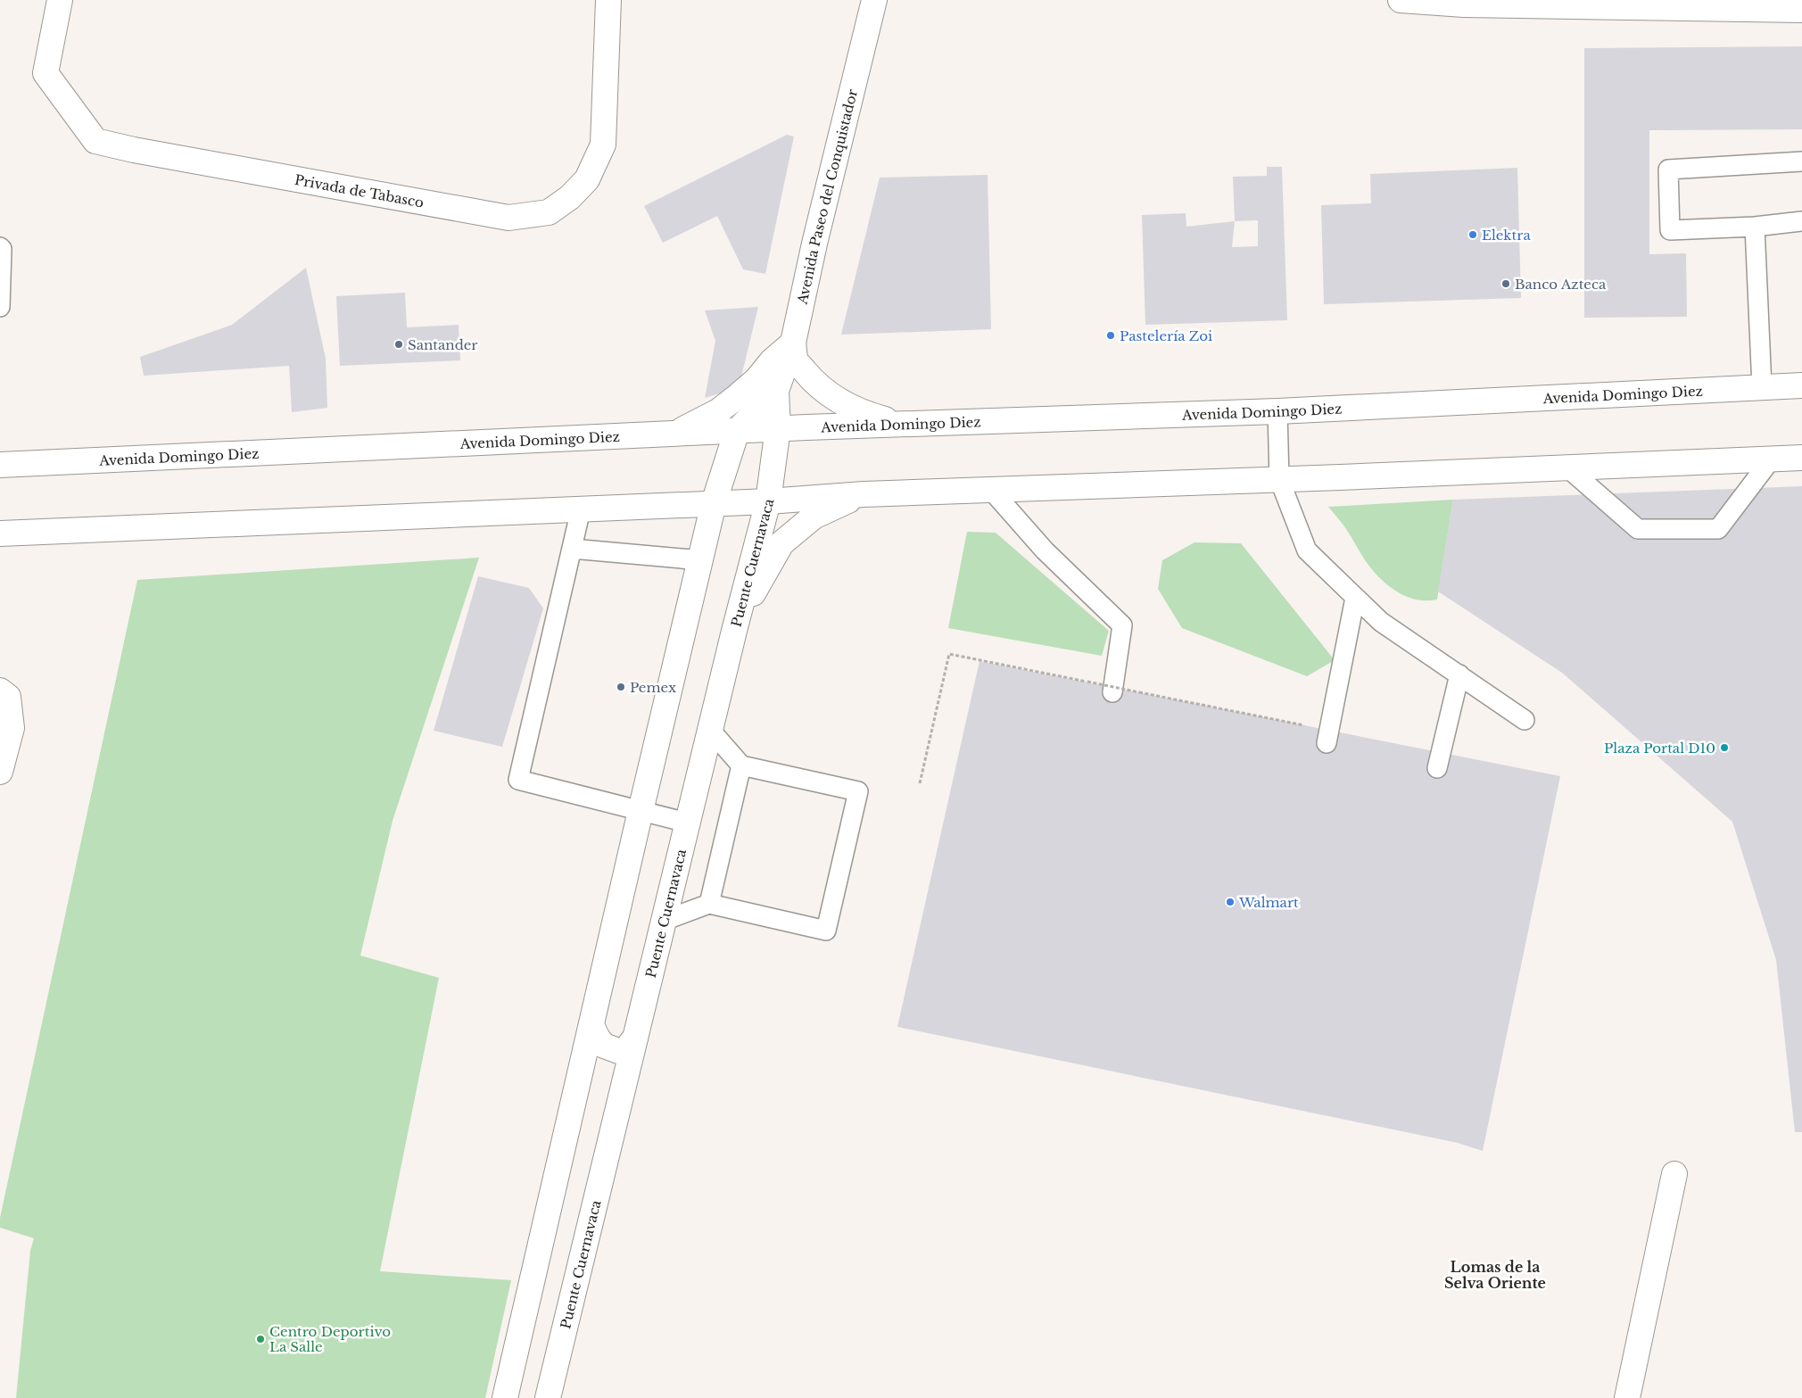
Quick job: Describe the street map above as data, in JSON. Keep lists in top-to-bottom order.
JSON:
{
  "streets": {
    "main road": [
      "Privada de Tabasco",
      "Avenida Paseo del Conquistador",
      "Avenida Domingo Diez",
      "Puente Cuernavaca"
    ]
  },
  "crossings": [
    ["Avenida Paseo del Conquistador", "Avenida Domingo Diez"],
    ["Avenida Paseo del Conquistador", "Puente Cuernavaca"],
    ["Avenida Domingo Diez", "Puente Cuernavaca"]
  ],
  "districts": ["Lomas de la Selva Oriente"],
  "places": [
    "Elektra",
    "Banco Azteca",
    "Pastelería Zoi",
    "Santander",
    "Pemex",
    "Plaza Portal D10",
    "Walmart",
    "Centro Deportivo La Salle"
  ]
}
